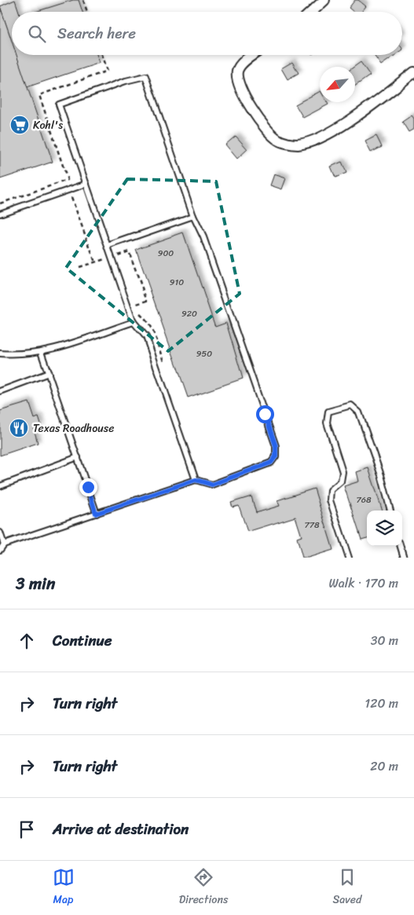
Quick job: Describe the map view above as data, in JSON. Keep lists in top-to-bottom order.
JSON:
{
  "places": {
    "supermarket": ["Kohl's"],
    "restaurant": ["Texas Roadhouse"]
  },
  "house_numbers": [
    "900",
    "910",
    "920",
    "950",
    "768",
    "778"
  ],
  "north": "bottom left",
  "page": {
    "search": "Search here",
    "heading": ["3 min", "Walk · 170 m"],
    "list": [
      ["Continue", "30 m"],
      ["Turn right", "120 m"],
      ["Turn right", "20 m"],
      "Arrive at destination"
    ],
    "nav": ["Map", "Directions", "Saved"]
  }
}
